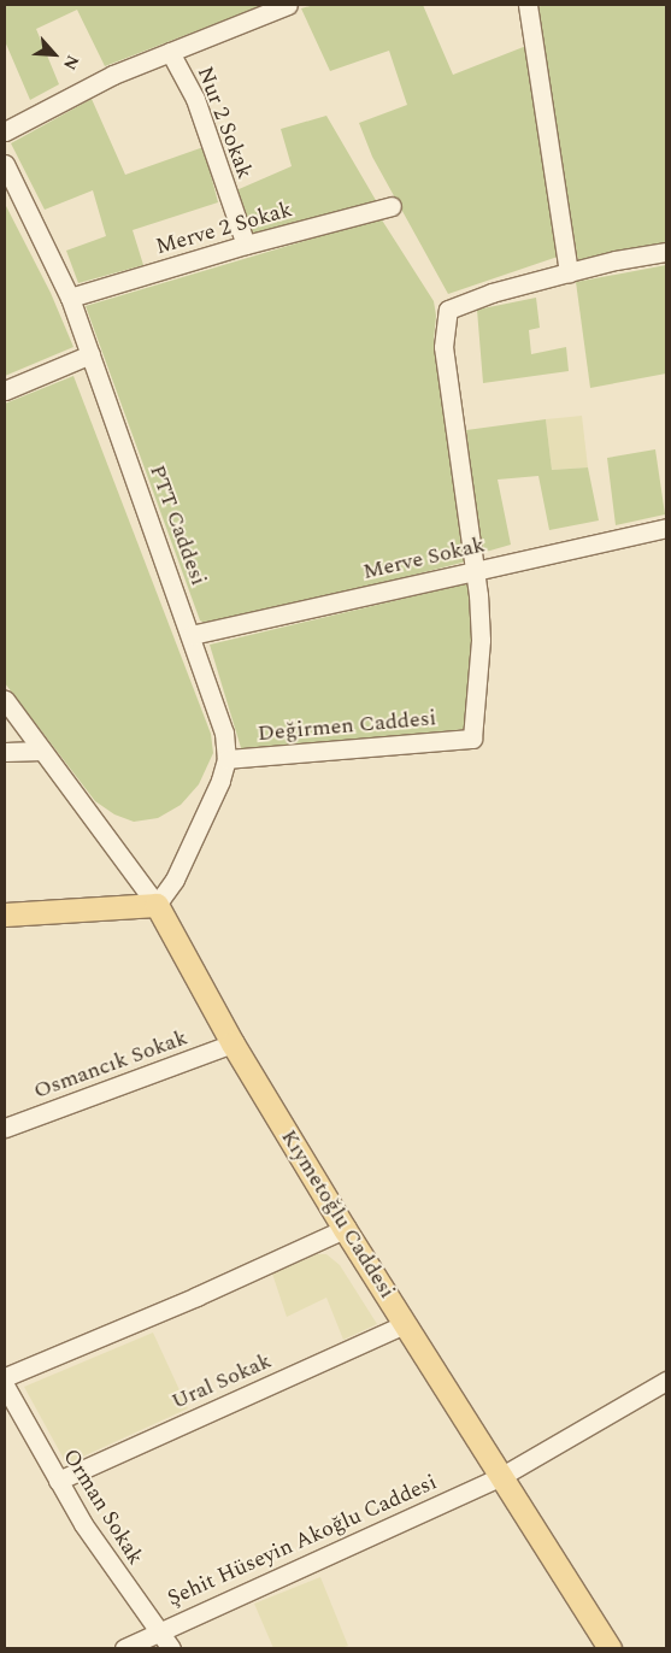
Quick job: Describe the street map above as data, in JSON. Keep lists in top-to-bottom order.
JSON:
{
  "streets": {
    "main road": ["Kıymetoğlu Caddesi"],
    "street": [
      "Nur 2 Sokak",
      "Merve 2 Sokak",
      "PTT Caddesi",
      "Merve Sokak",
      "Değirmen Caddesi",
      "Osmancık Sokak",
      "Ural Sokak",
      "Orman Sokak",
      "Şehit Hüseyin Akoğlu Caddesi"
    ]
  },
  "crossings": [
    ["Nur 2 Sokak", "Merve 2 Sokak"],
    ["Merve 2 Sokak", "PTT Caddesi"],
    ["PTT Caddesi", "Merve Sokak"],
    ["PTT Caddesi", "Değirmen Caddesi"],
    ["PTT Caddesi", "Kıymetoğlu Caddesi"],
    ["Merve Sokak", "Değirmen Caddesi"],
    ["Osmancık Sokak", "Kıymetoğlu Caddesi"],
    ["Kıymetoğlu Caddesi", "Ural Sokak"],
    ["Kıymetoğlu Caddesi", "Şehit Hüseyin Akoğlu Caddesi"],
    ["Ural Sokak", "Orman Sokak"],
    ["Orman Sokak", "Şehit Hüseyin Akoğlu Caddesi"]
  ],
  "north": "bottom right"
}
